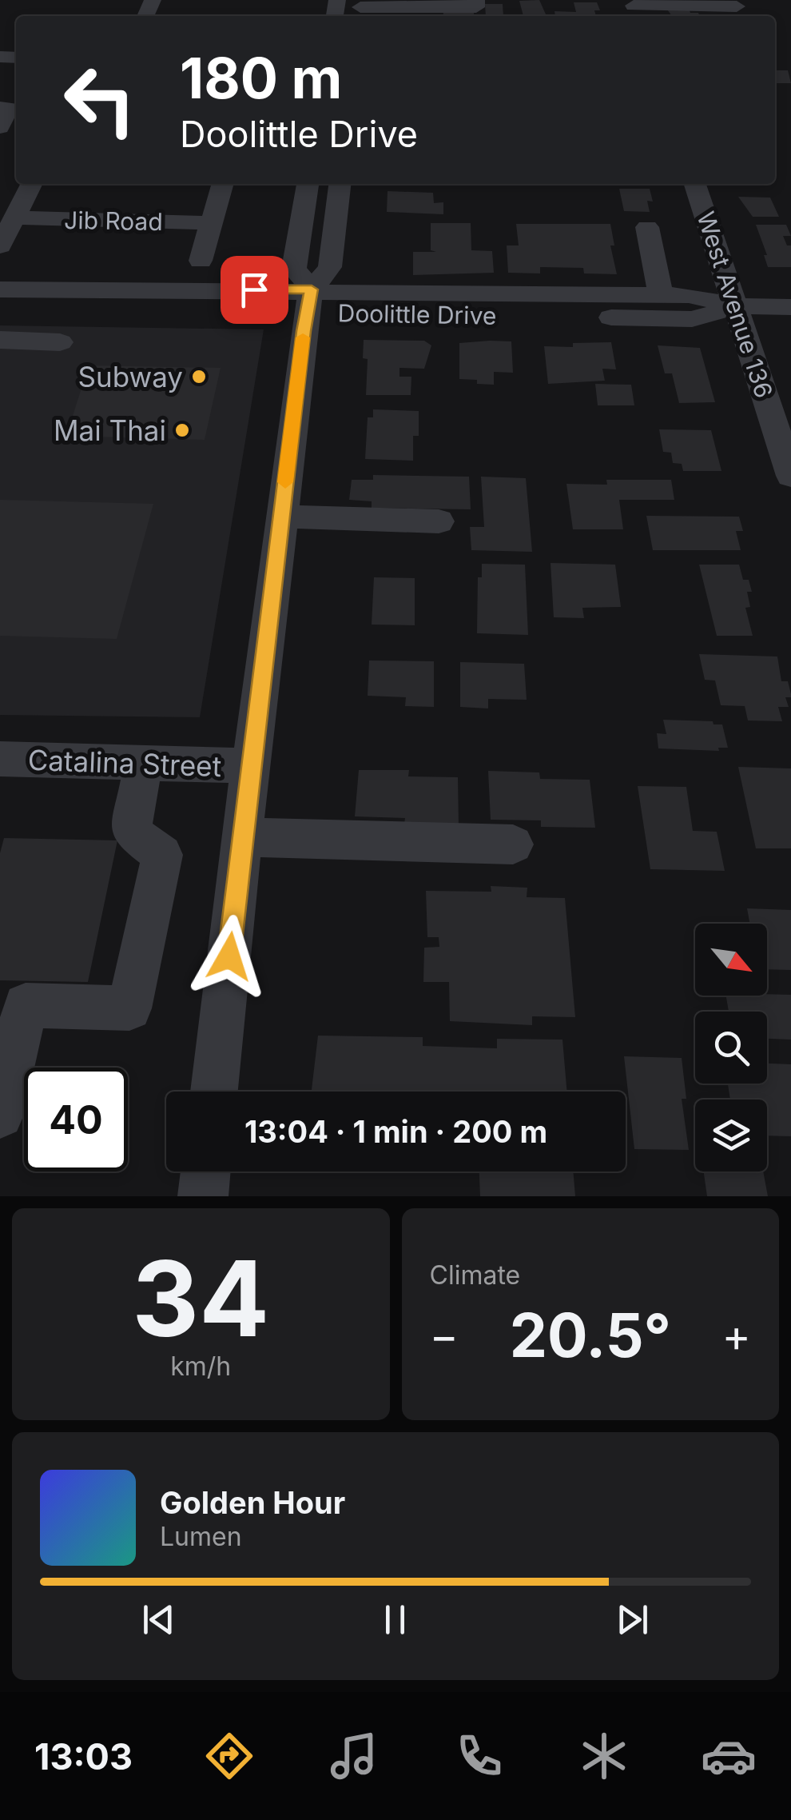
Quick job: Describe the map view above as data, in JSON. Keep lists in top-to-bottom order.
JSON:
{
  "streets": {
    "street": [
      "Jib Road",
      "West Avenue 136",
      "Doolittle Drive",
      "Catalina Street"
    ]
  },
  "crossings": [
    ["West Avenue 136", "Doolittle Drive"]
  ],
  "places": ["Subway", "Mai Thai"],
  "north": "bottom right",
  "page": {
    "turn": ["180 m", "Doolittle Drive"],
    "limit": "40",
    "trip": "13:04 · 1 min · 200 m",
    "tile": [
      ["34", "km/h"],
      "Climate"
    ],
    "heat": ["−", "20.5°", "+"],
    "song": ["Golden Hour", "Lumen"],
    "tabs": "13:03"
  }
}
